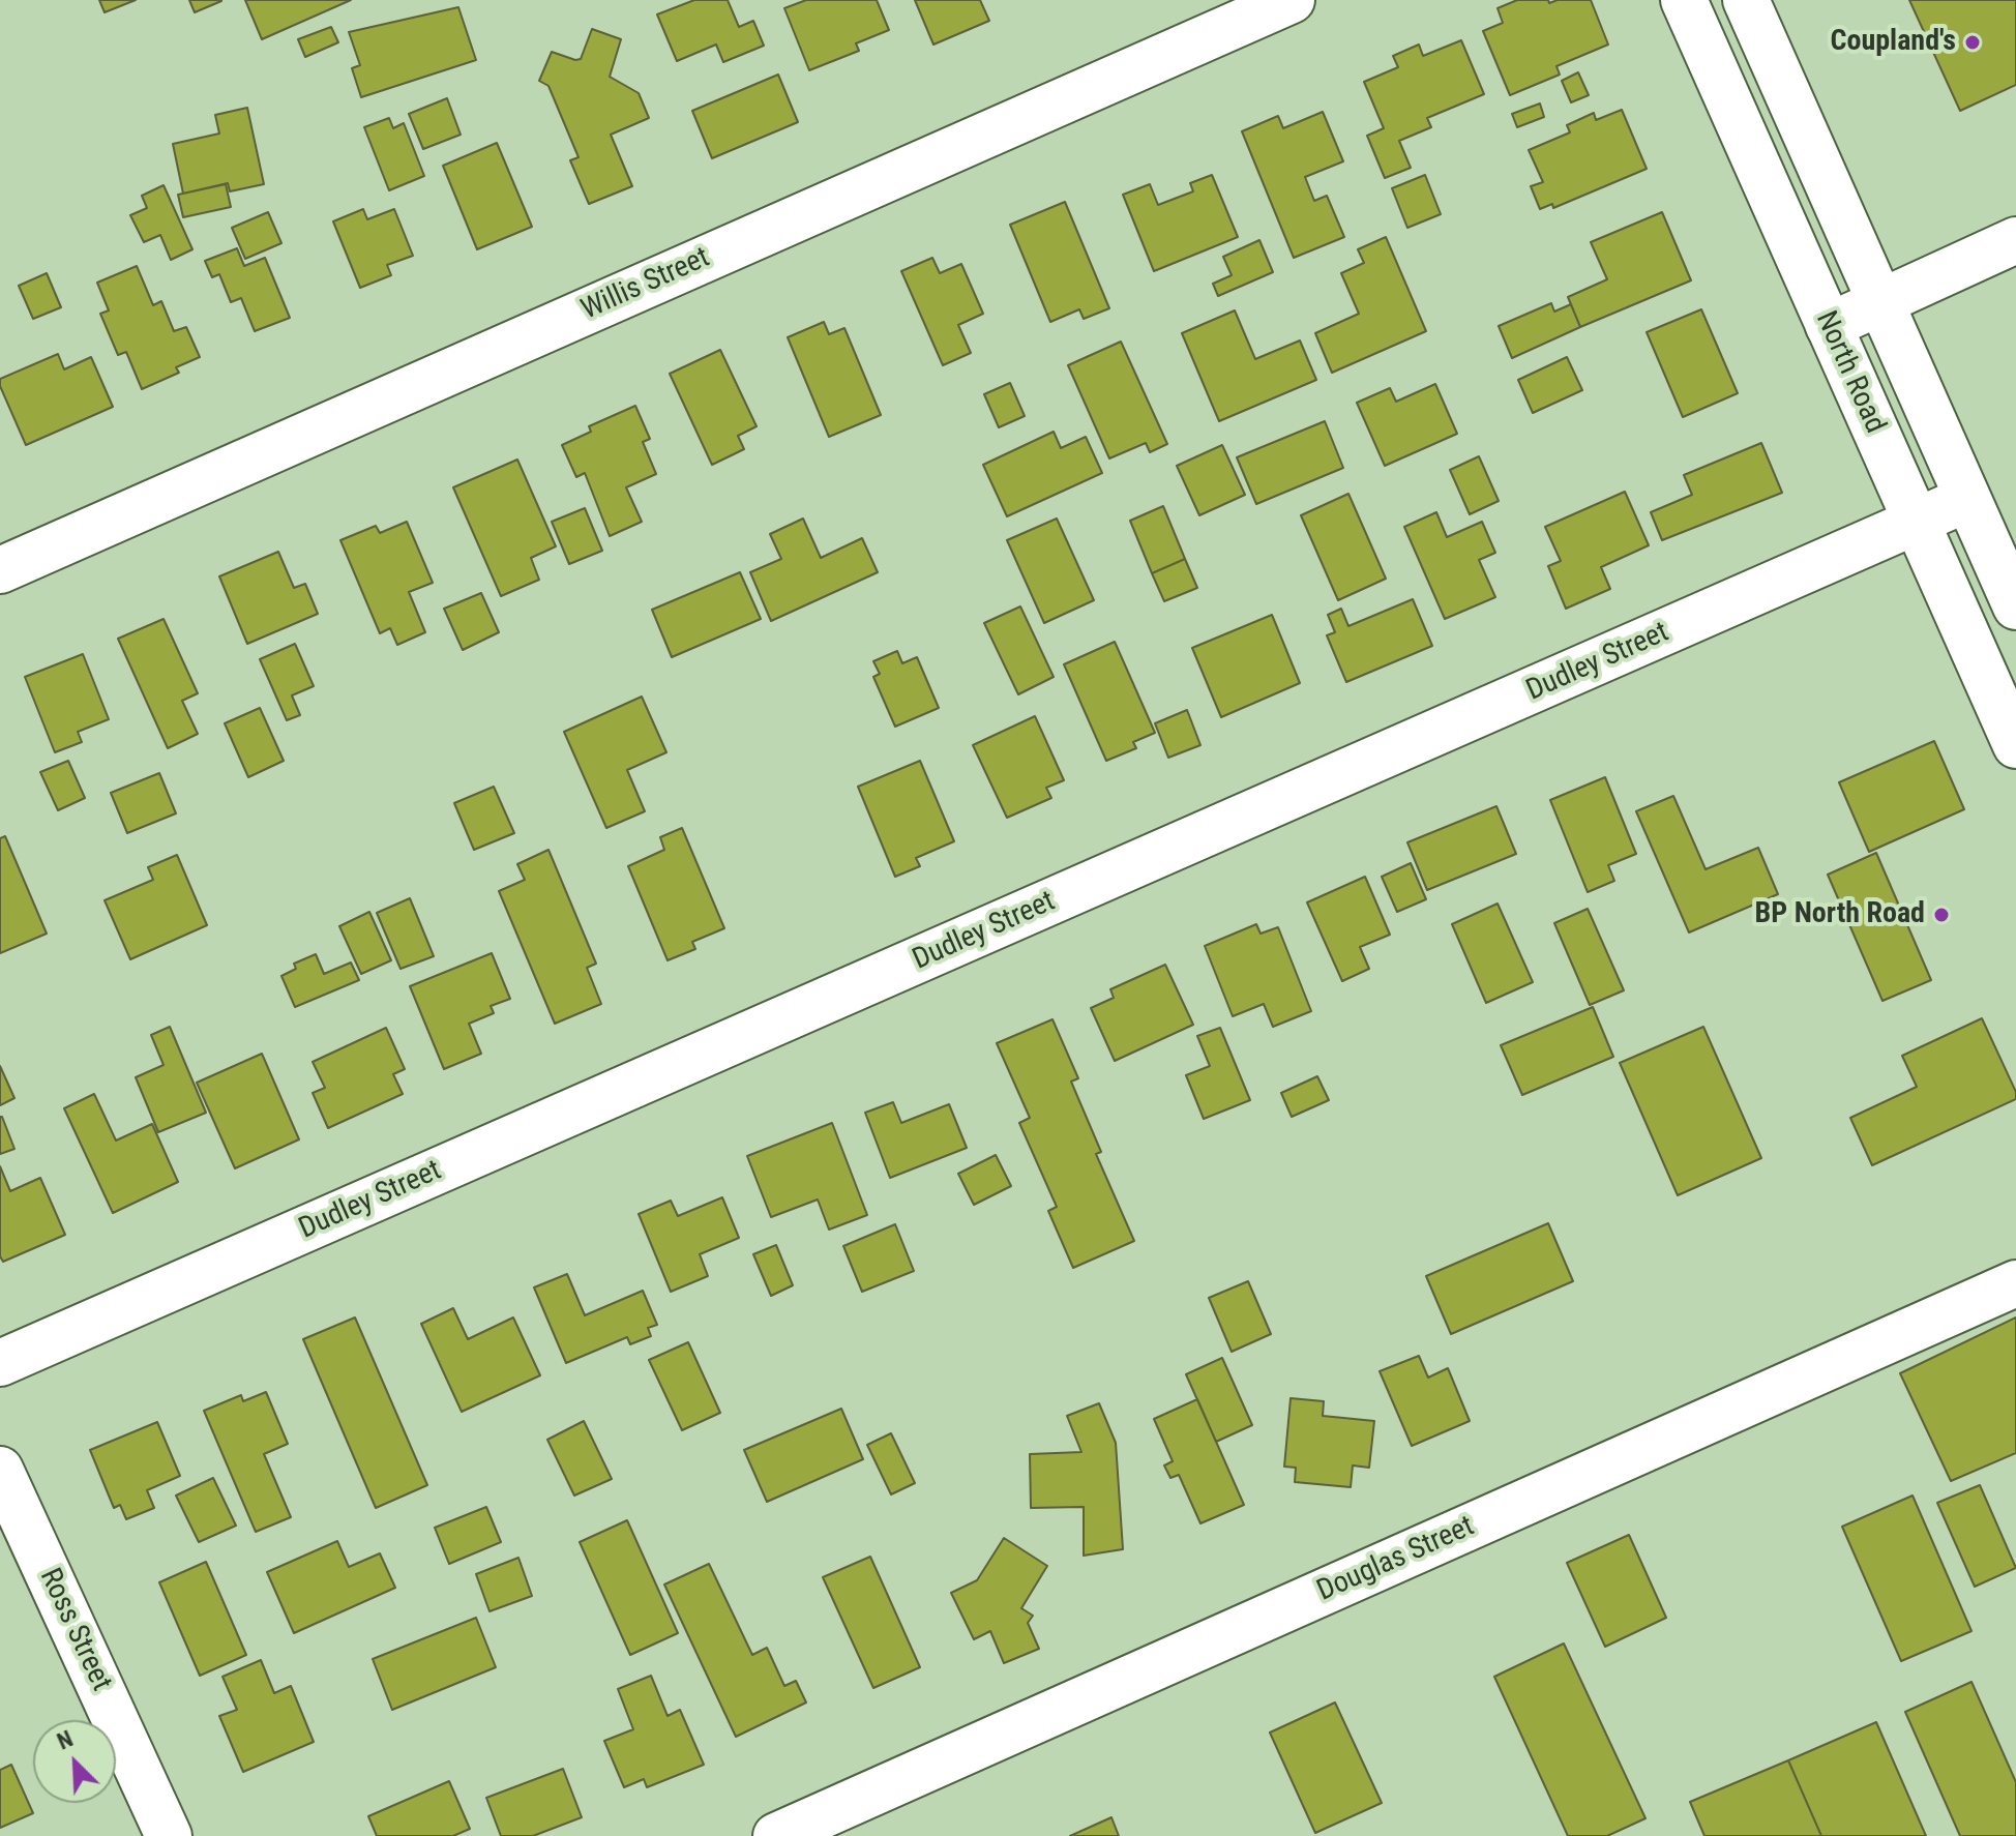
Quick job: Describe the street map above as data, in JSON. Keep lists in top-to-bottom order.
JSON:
{
  "streets": {
    "street": [
      "Willis Street",
      "North Road",
      "Dudley Street",
      "Douglas Street",
      "Ross Street"
    ]
  },
  "crossings": [
    ["North Road", "Dudley Street"]
  ],
  "places": ["Coupland's", "BP North Road"],
  "north": "top left"
}
